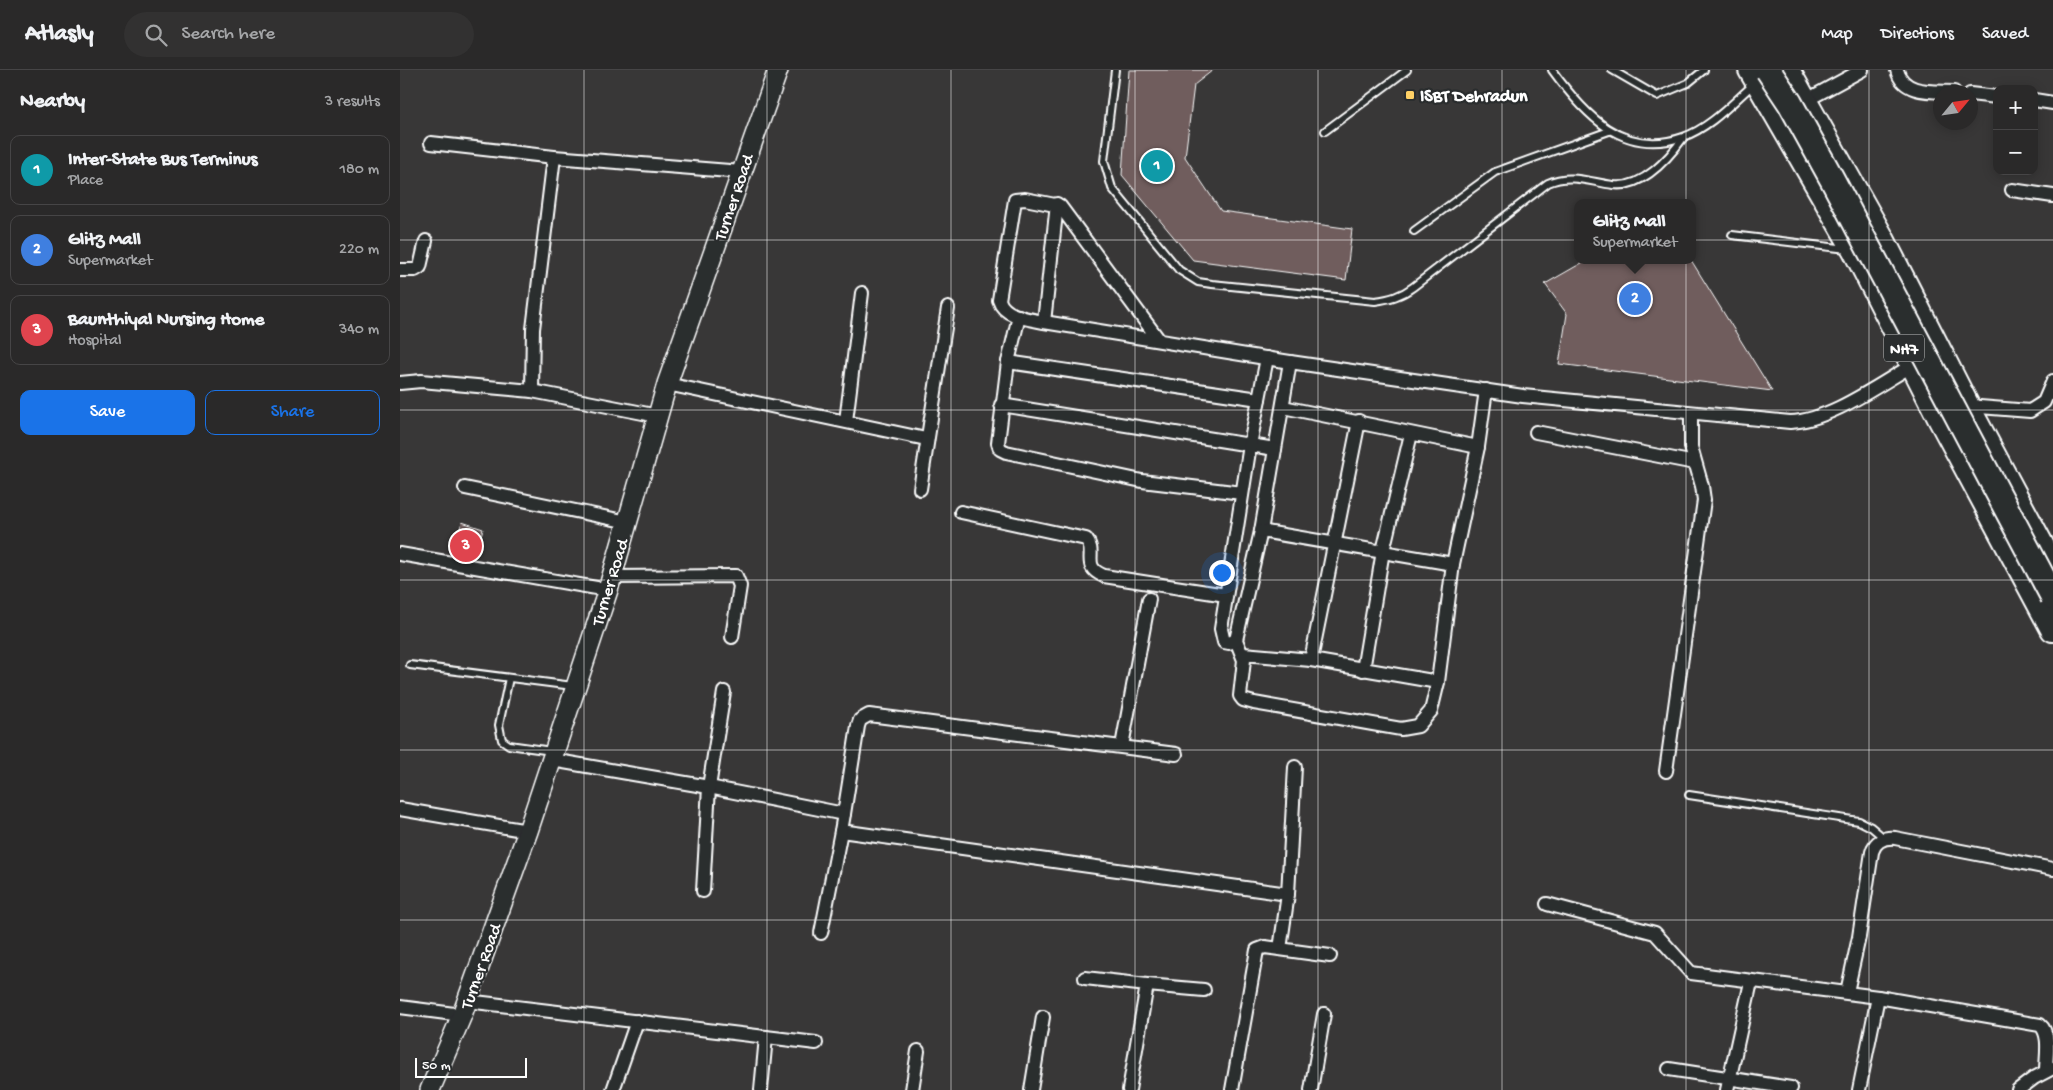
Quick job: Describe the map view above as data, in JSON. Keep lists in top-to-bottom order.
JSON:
{
  "streets": {
    "highway": ["NH7"],
    "main road": ["Turner Road"]
  },
  "places": {
    "transit": ["ISBT Dehradun"]
  },
  "scale_bar": "50 m",
  "north": "top right",
  "page": {
    "header": "Atlasly",
    "search": "Search here",
    "nav": ["Map", "Directions", "Saved"],
    "heading": ["Nearby", "3 results"],
    "map_buttons": ["+", "−"],
    "list": [
      {
        "mark": "1",
        "name": "Inter-State Bus Terminus",
        "note": "Place",
        "value": "180 m"
      },
      {
        "mark": "2",
        "name": "Glitz Mall",
        "note": "Supermarket",
        "value": "220 m"
      },
      {
        "mark": "3",
        "name": "Baunthiyal Nursing Home",
        "note": "Hospital",
        "value": "340 m"
      }
    ],
    "pins": ["1", "2", "3"],
    "popup": ["Glitz Mall", "Supermarket"],
    "buttons": ["Save", "Share"],
    "scale": "50 m"
  }
}
